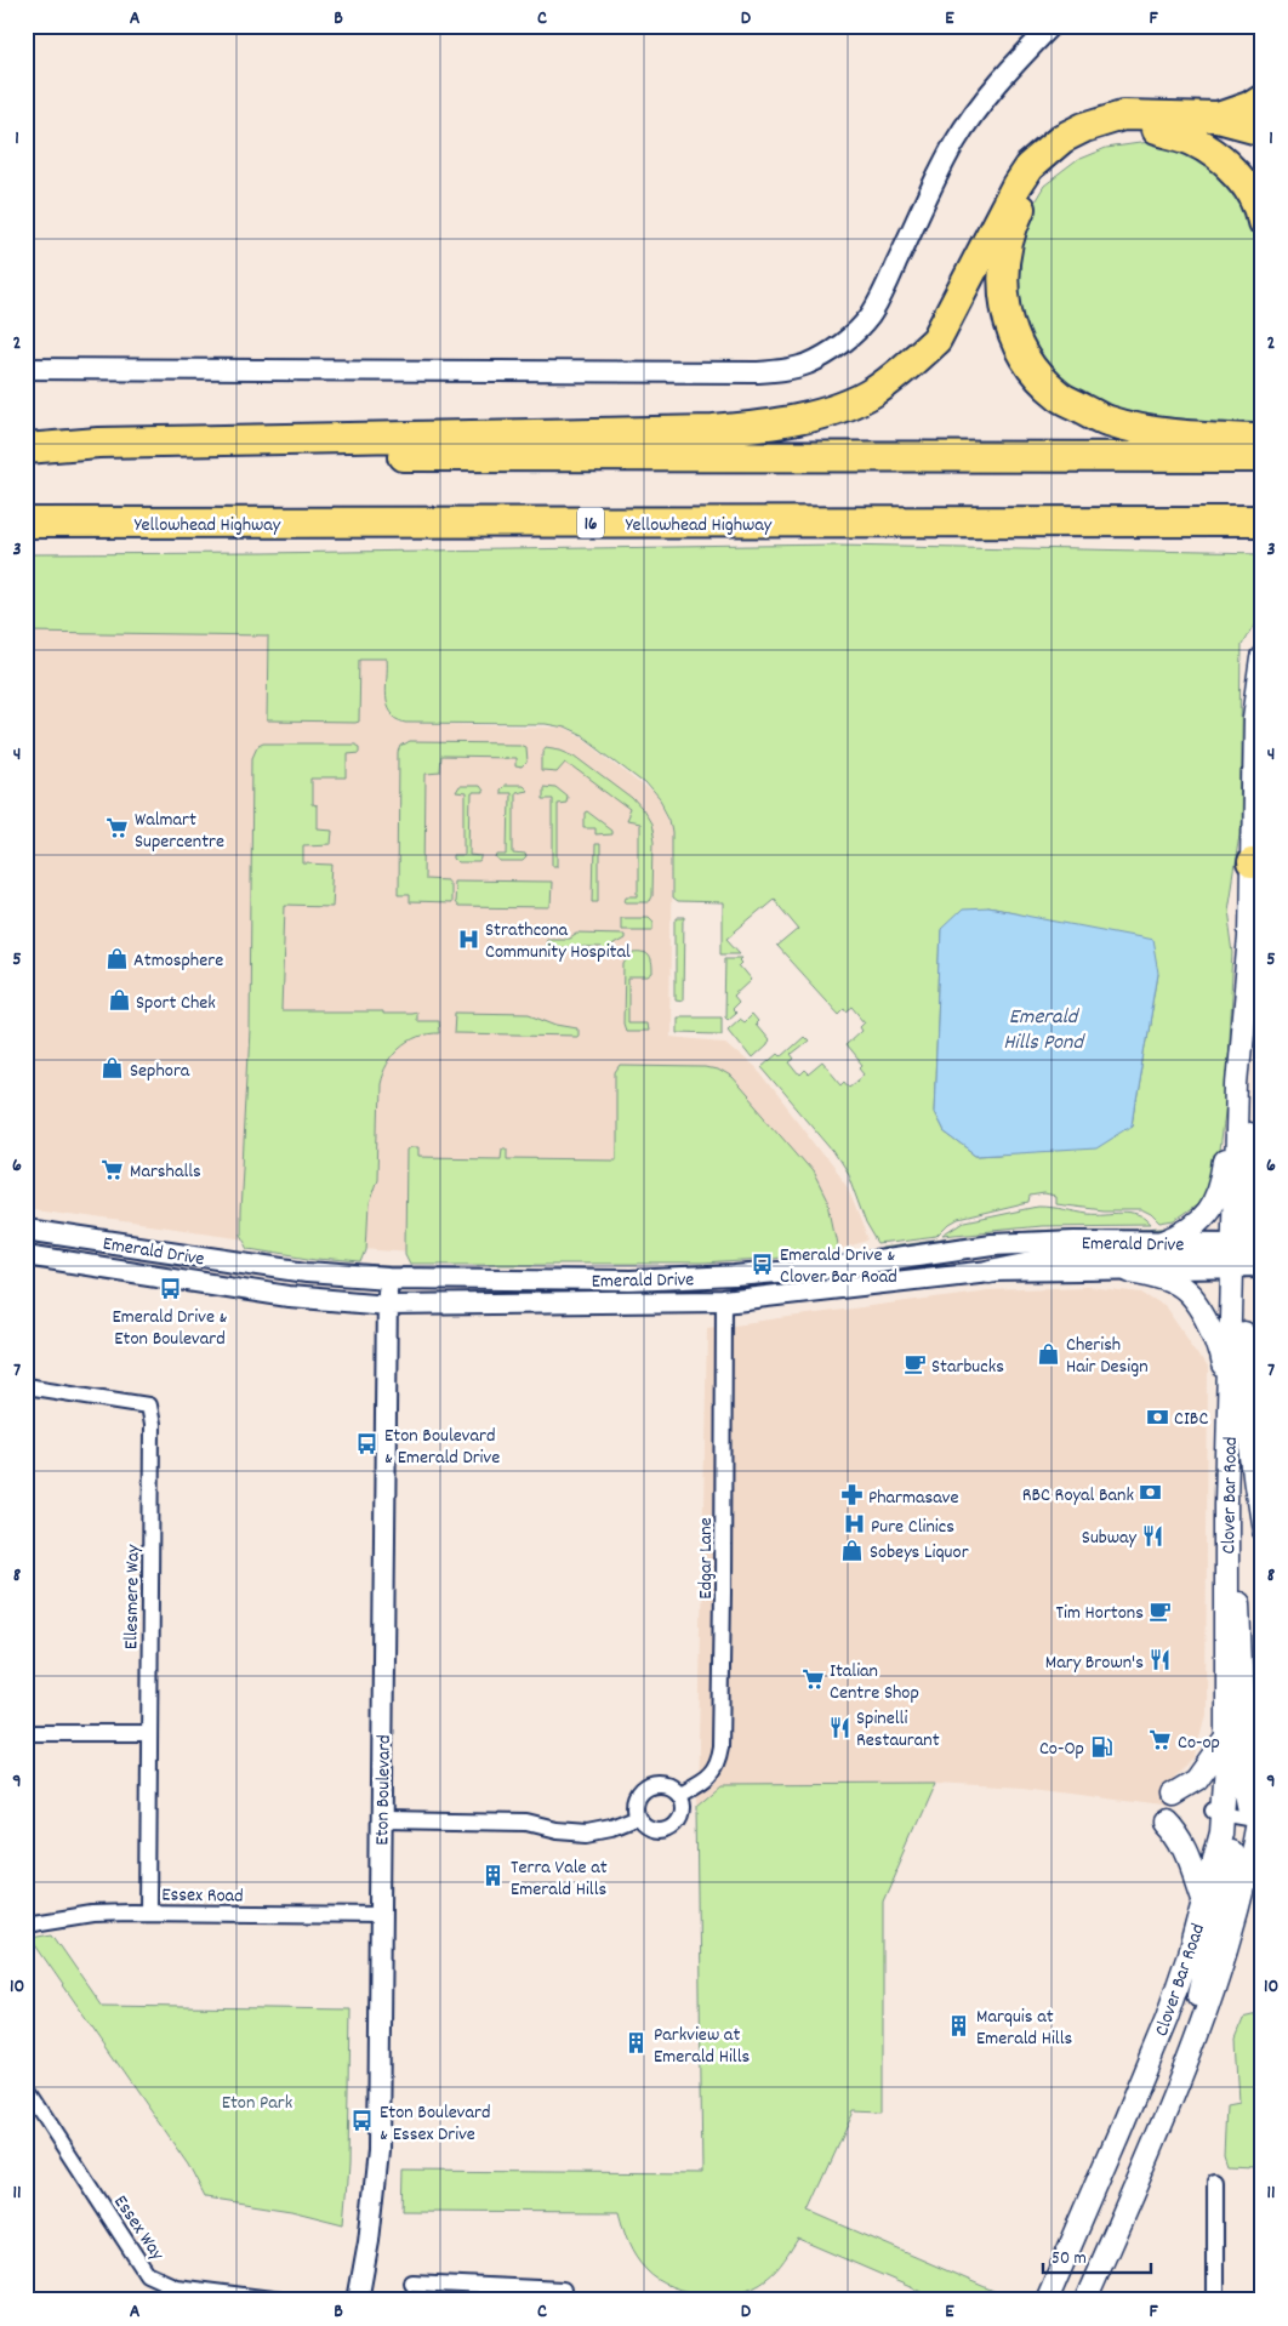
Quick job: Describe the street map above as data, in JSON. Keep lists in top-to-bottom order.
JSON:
{
  "streets": {
    "highway": ["Yellowhead Highway", "16"],
    "main road": ["Clover Bar Road"],
    "street": [
      "Emerald Drive",
      "Edgar Lane",
      "Ellesmere Way",
      "Eton Boulevard",
      "Essex Road",
      "Essex Way"
    ]
  },
  "crossings": [
    ["Emerald Drive", "Clover Bar Road"],
    ["Emerald Drive", "Edgar Lane"],
    ["Emerald Drive", "Eton Boulevard"],
    ["Ellesmere Way", "Essex Road"],
    ["Eton Boulevard", "Essex Road"]
  ],
  "water": ["Emerald Hills Pond"],
  "parks": ["Eton Park"],
  "places": {
    "supermarket": [
      "Walmart Supercentre",
      "Marshalls",
      "Italian Centre Shop",
      "Co-op"
    ],
    "hospital": ["Strathcona Community Hospital", "Pure Clinics"],
    "shop": [
      "Atmosphere",
      "Sport Chek",
      "Sephora",
      "Cherish Hair Design",
      "Sobeys Liquor"
    ],
    "bus stop": [
      "Emerald Drive & Clover Bar Road",
      "Emerald Drive & Eton Boulevard",
      "Eton Boulevard & Emerald Drive",
      "Eton Boulevard & Essex Drive"
    ],
    "cafe": ["Starbucks", "Tim Hortons"],
    "bank": ["CIBC", "RBC Royal Bank"],
    "pharmacy": ["Pharmasave"],
    "restaurant": ["Subway", "Mary Brown's", "Spinelli Restaurant"],
    "fuel station": ["Co-Op"],
    "building": ["Terra Vale at Emerald Hills", "Marquis at Emerald Hills", "Parkview at Emerald Hills"]
  },
  "scale_bar": "50 m",
  "grid": {
    "columns": [
      "A",
      "B",
      "C",
      "D",
      "E",
      "F"
    ],
    "rows": [
      "1",
      "2",
      "3",
      "4",
      "5",
      "6",
      "7",
      "8",
      "9",
      "10",
      "11"
    ]
  }
}
